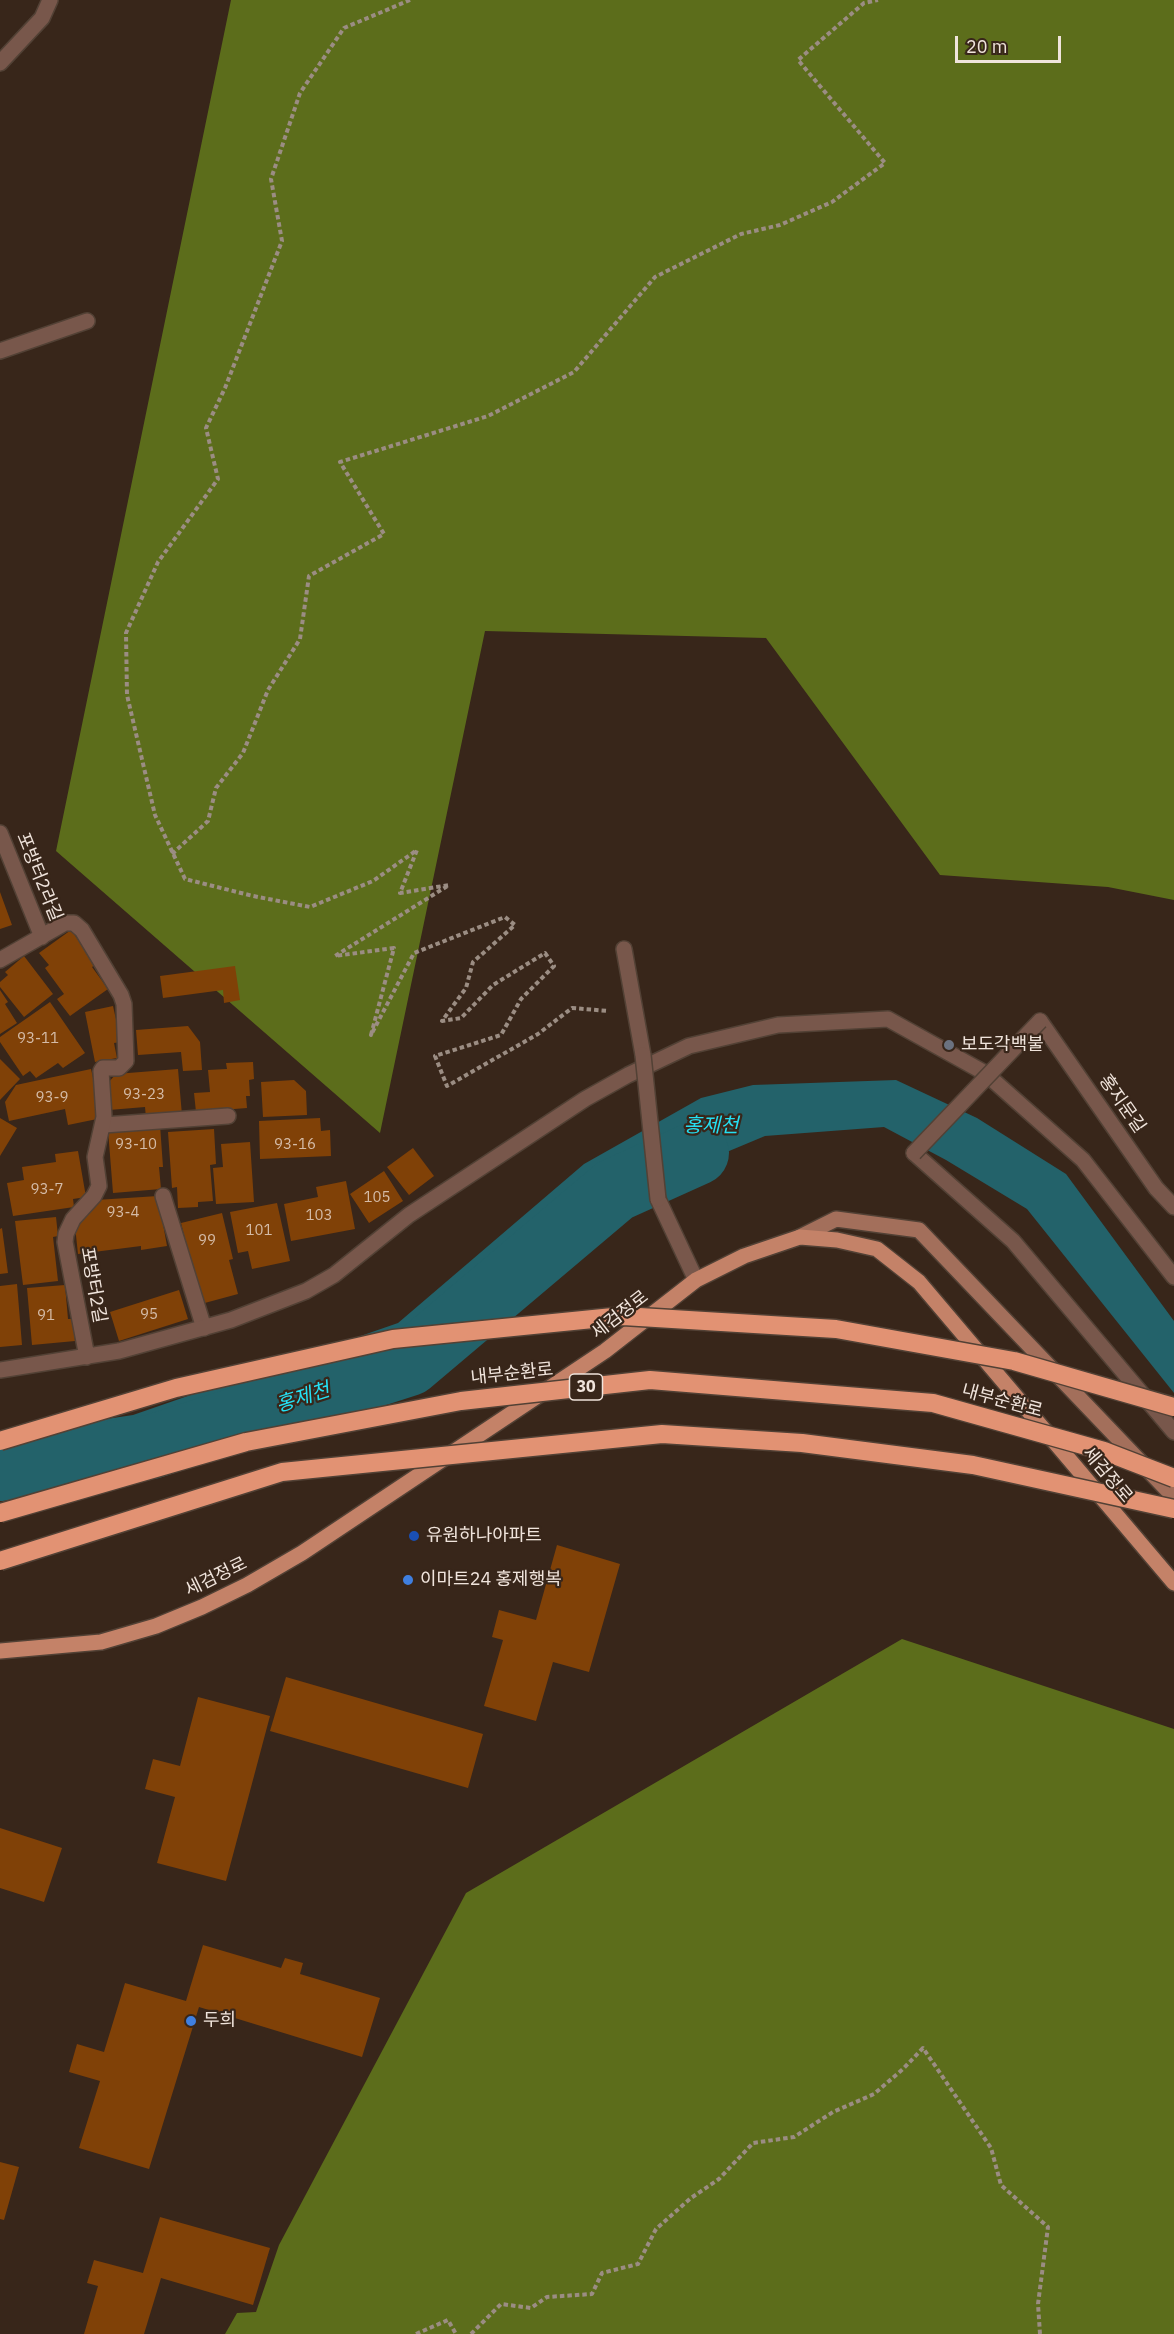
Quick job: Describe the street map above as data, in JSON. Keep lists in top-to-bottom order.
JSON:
{
  "streets": {
    "highway": ["내부순환로", "30"],
    "main road": ["세검정로"],
    "street": ["포방터2라길", "홍지문길", "포방터2길"]
  },
  "crossings": [
    ["포방터2라길", "포방터2길"]
  ],
  "water": ["홍제천"],
  "places": [
    "보도각백불",
    "유원하나아파트",
    "이마트24 홍제행복",
    "두희"
  ],
  "house_numbers": [
    "93-11",
    "93-23",
    "93-9",
    "93-10",
    "93-16",
    "93-7",
    "105",
    "93-4",
    "103",
    "101",
    "99",
    "95",
    "91"
  ],
  "scale_bar": "20 m"
}
